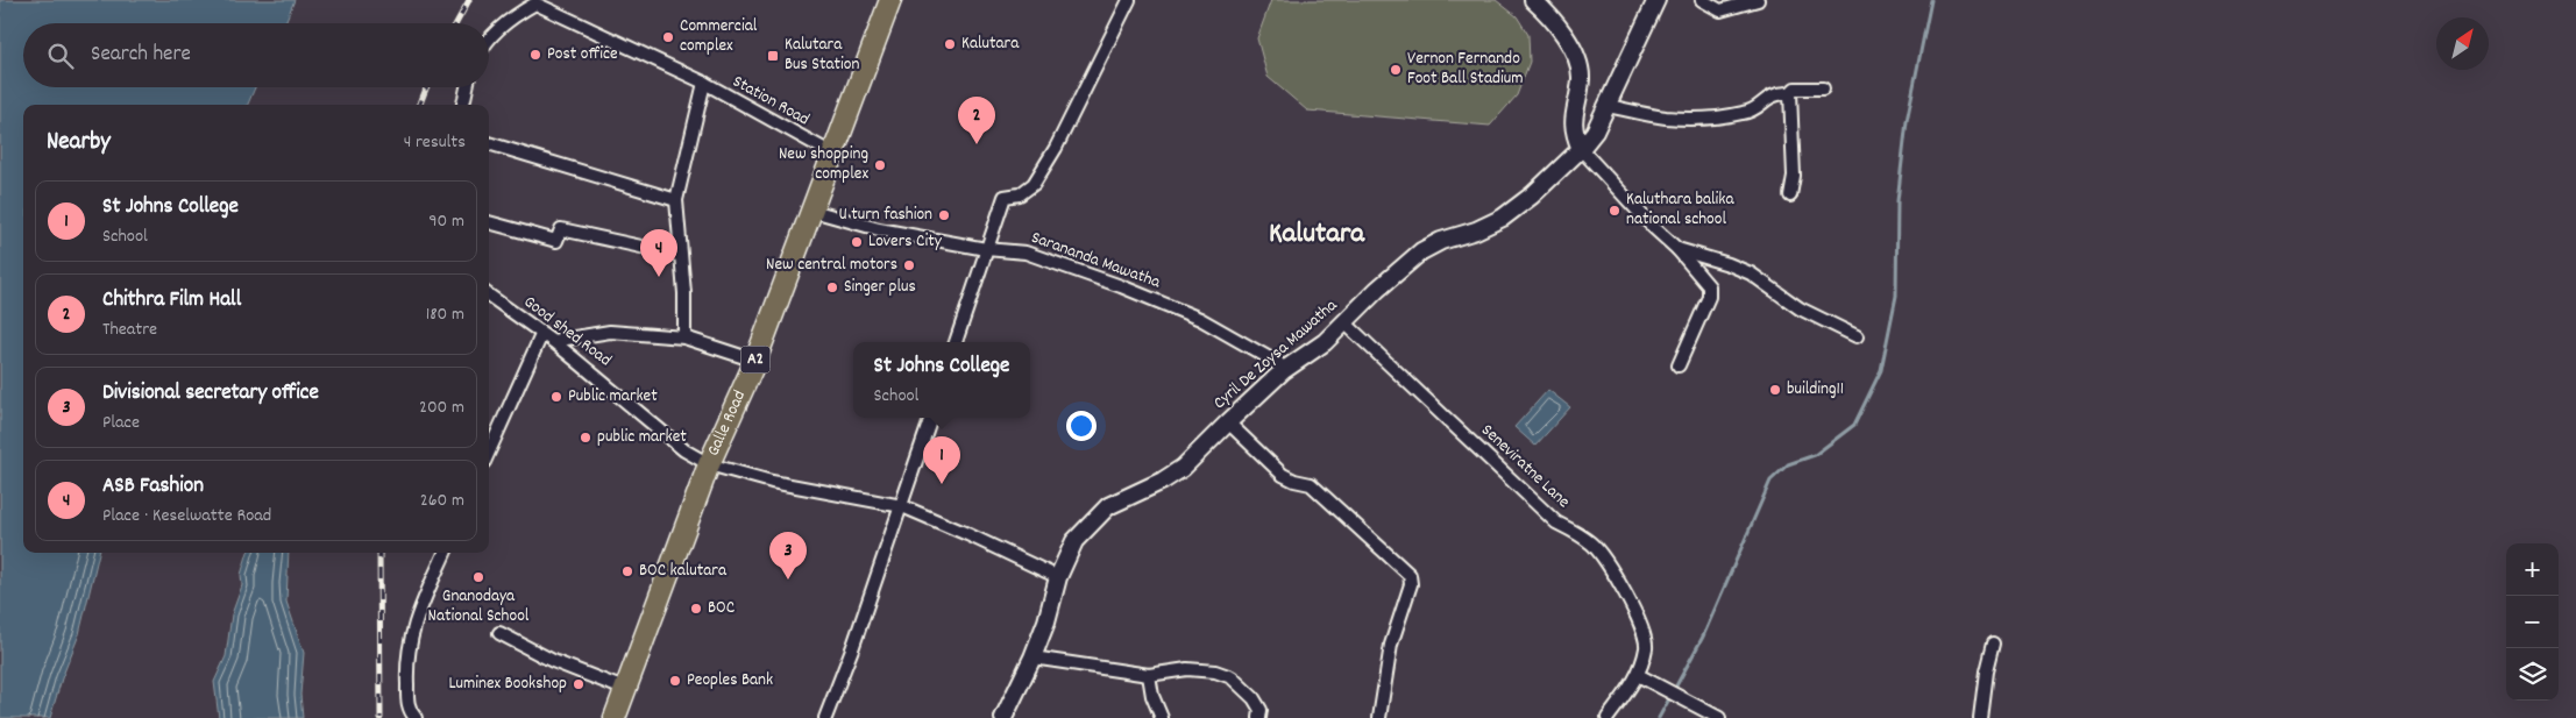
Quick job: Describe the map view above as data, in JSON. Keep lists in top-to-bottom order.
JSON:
{
  "streets": {
    "highway": ["A2", "Galle Road"],
    "street": [
      "Station Road",
      "Sarananda Mawatha",
      "Good shed Road",
      "Cyril De Zoysa Mawatha",
      "Seneviratne Lane"
    ]
  },
  "crossings": [
    ["Station Road", "Galle Road"],
    ["Sarananda Mawatha", "Cyril De Zoysa Mawatha"],
    ["Sarananda Mawatha", "Galle Road"],
    ["Good shed Road", "Cyril De Zoysa Mawatha"],
    ["Good shed Road", "Galle Road"],
    ["Cyril De Zoysa Mawatha", "Seneviratne Lane"]
  ],
  "districts": ["Kalutara"],
  "places": {
    "other": [
      "Commercial complex",
      "Kalutara",
      "Post office",
      "Vernon Fernando Foot Ball Stadium",
      "New shopping complex",
      "Kaluthara balika national school",
      "U turn fashion",
      "Lovers City",
      "New central motors",
      "Singer plus",
      "building11",
      "Public market",
      "public market",
      "BOC kalutara",
      "Gnanodaya National School",
      "BOC",
      "Peoples Bank",
      "Luminex Bookshop"
    ],
    "transit": ["Kalutara Bus Station"]
  },
  "north": "top right",
  "page": {
    "search": "Search here",
    "pins": [
      "2",
      "4",
      "1",
      "3"
    ],
    "heading": ["Nearby", "4 results"],
    "list": [
      {
        "mark": "1",
        "name": "St Johns College",
        "note": "School",
        "value": "90 m"
      },
      {
        "mark": "2",
        "name": "Chithra Film Hall",
        "note": "Theatre",
        "value": "180 m"
      },
      {
        "mark": "3",
        "name": "Divisional secretary office",
        "note": "Place",
        "value": "200 m"
      },
      {
        "mark": "4",
        "name": "ASB Fashion",
        "note": "Place · Keselwatte Road",
        "value": "260 m"
      }
    ],
    "popup": ["St Johns College", "School"],
    "map_buttons": ["+", "−"]
  }
}
